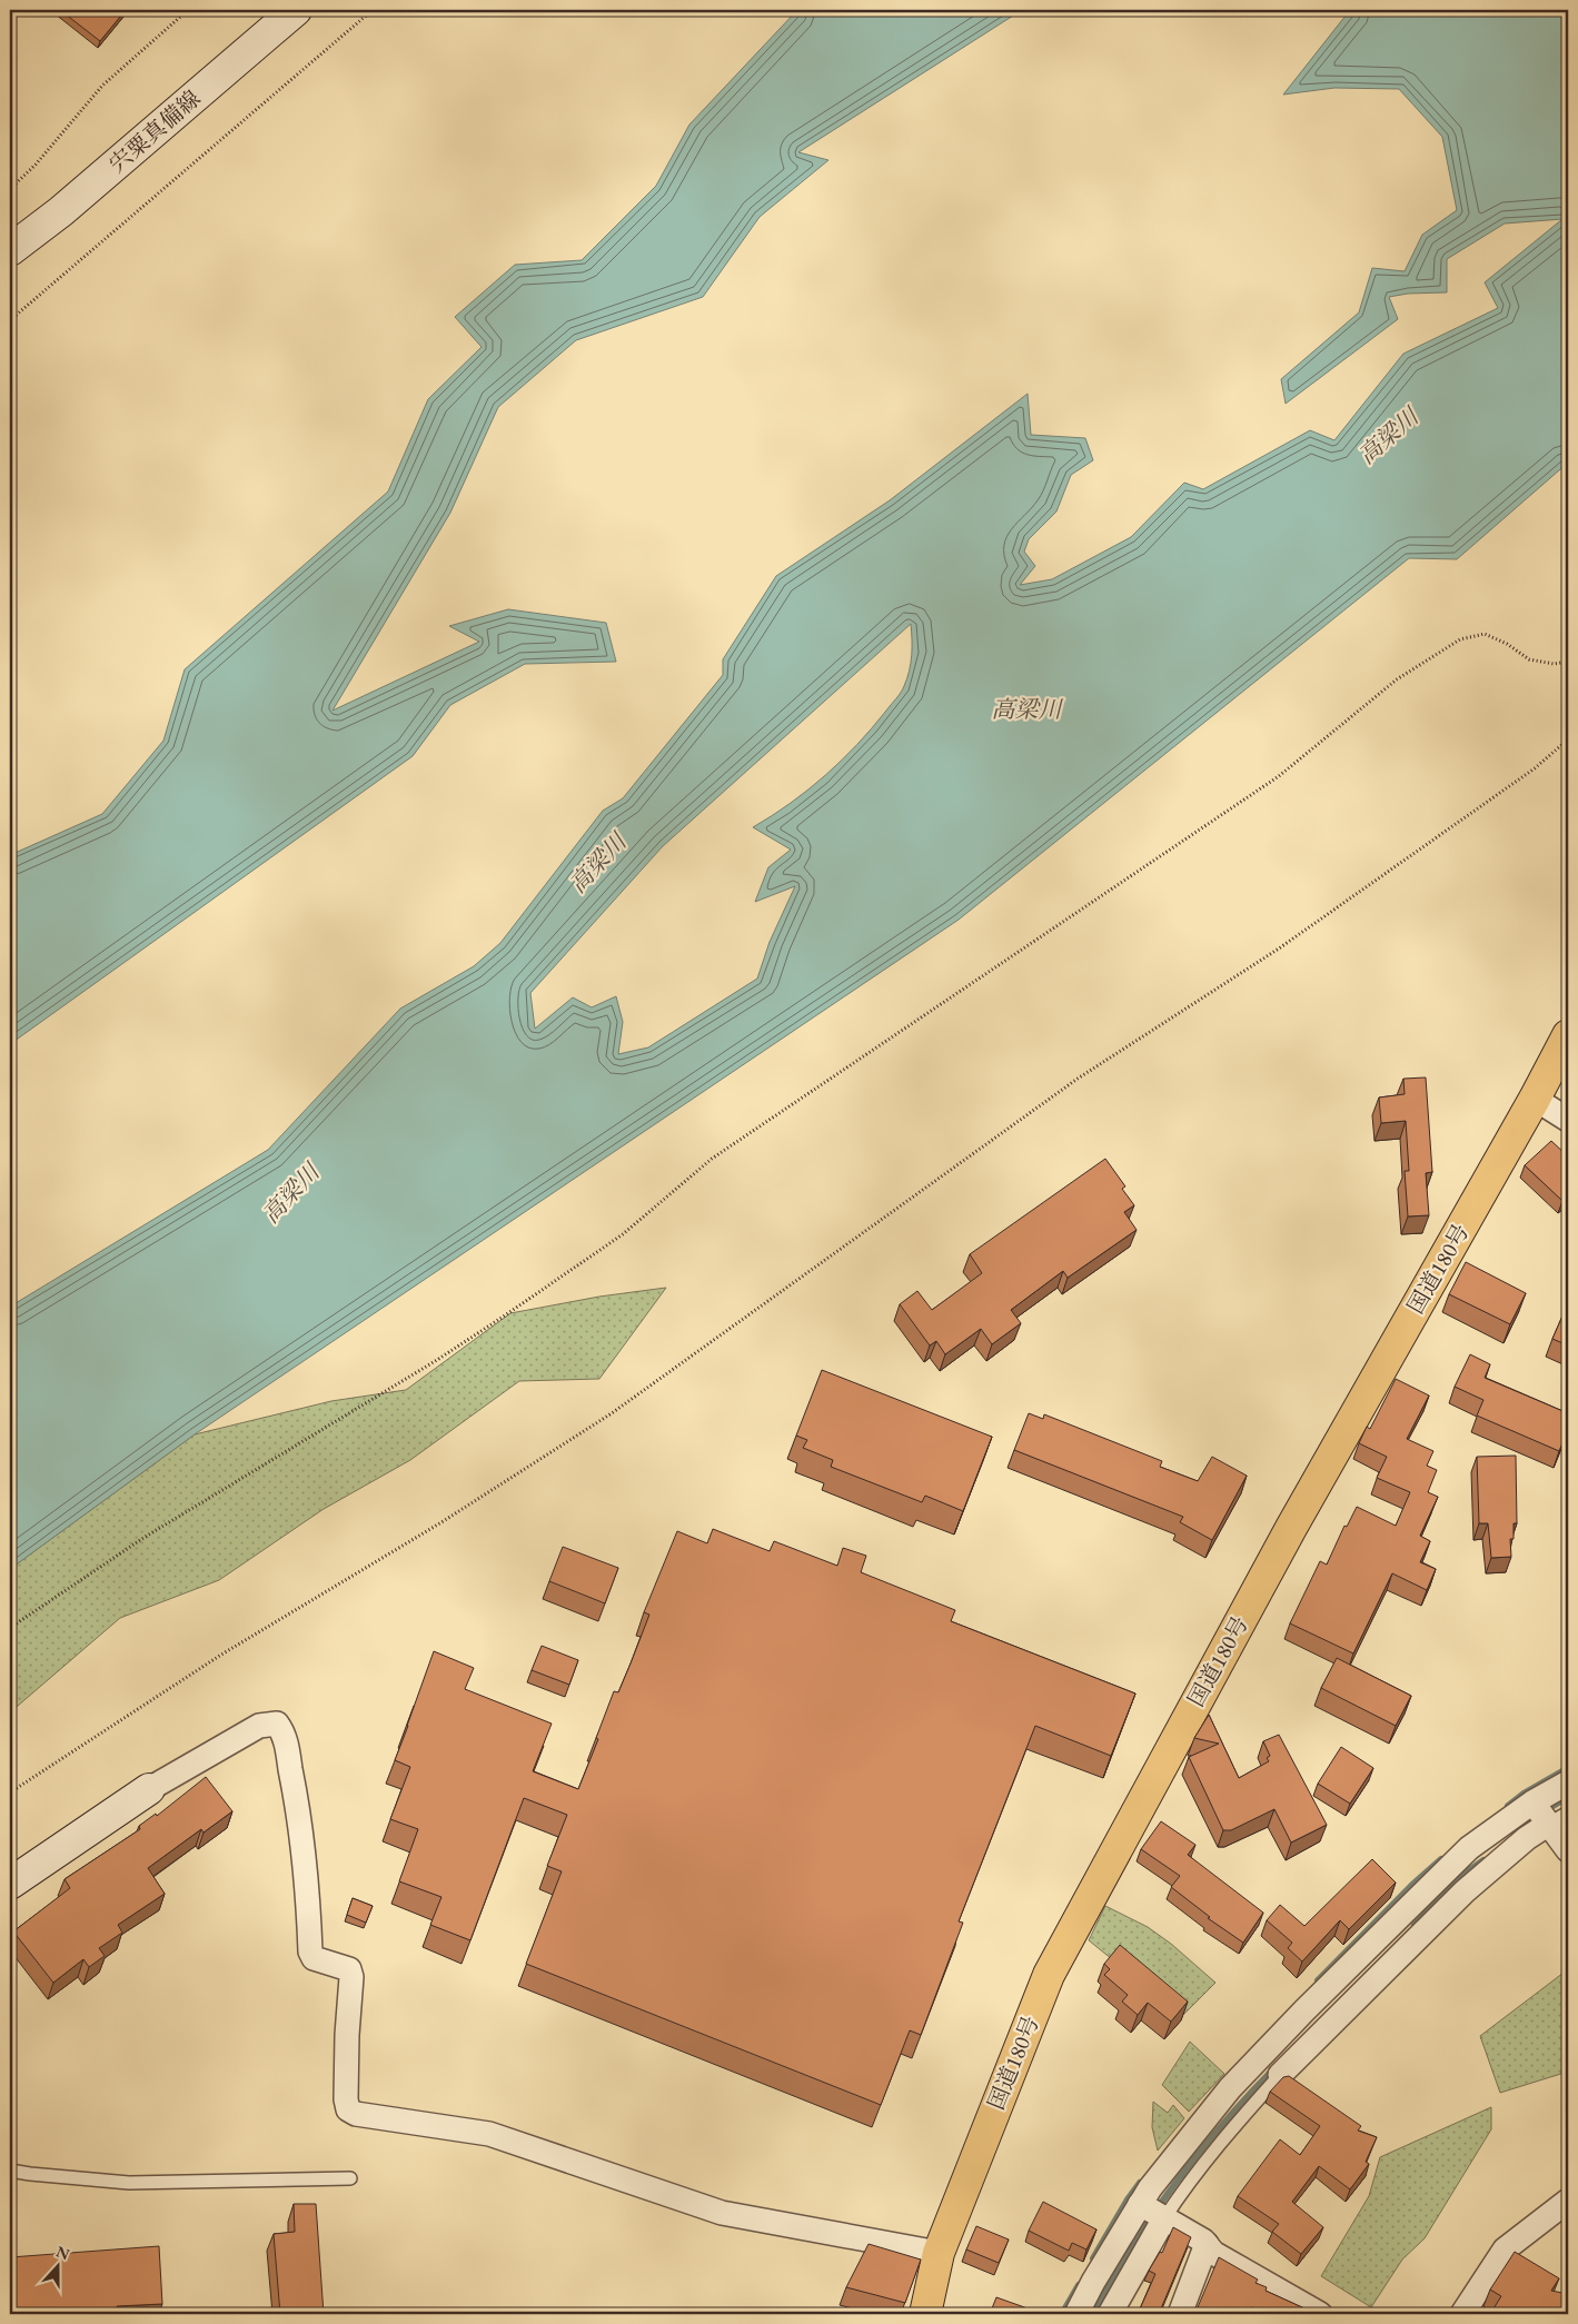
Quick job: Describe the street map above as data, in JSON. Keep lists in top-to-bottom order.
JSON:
{
  "streets": {
    "highway": ["国道180号"],
    "main road": ["宍粟真備線"]
  },
  "water": ["高梁川"],
  "north": "top"
}
